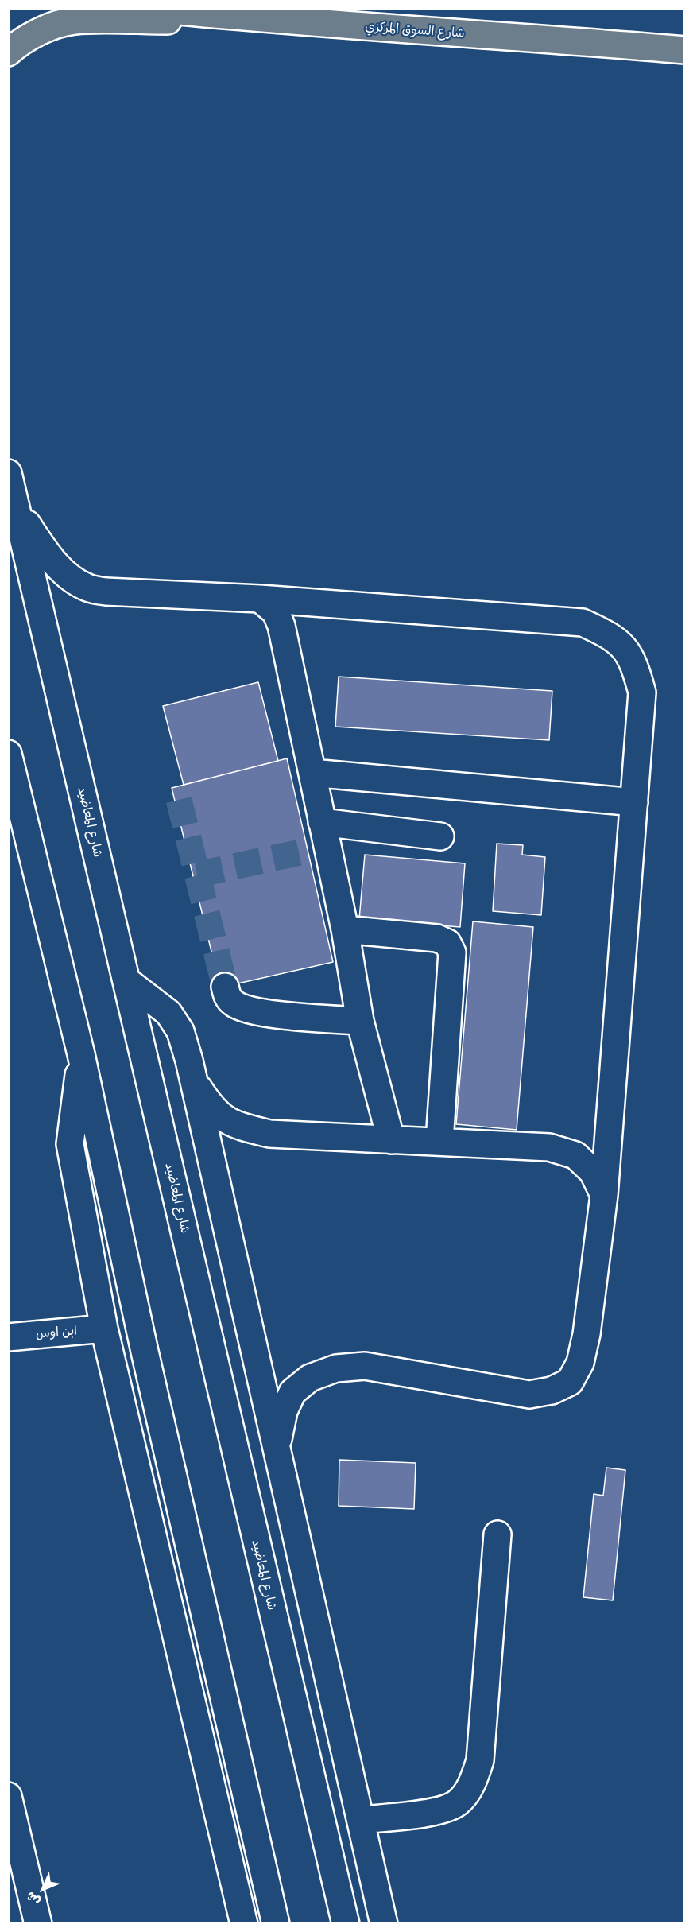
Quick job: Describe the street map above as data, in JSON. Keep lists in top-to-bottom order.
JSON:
{
  "streets": {
    "main road": ["شارع السوق المركزي"],
    "street": ["شارع المعاضيد", "ابن اوس"]
  },
  "north": "bottom left"
}
